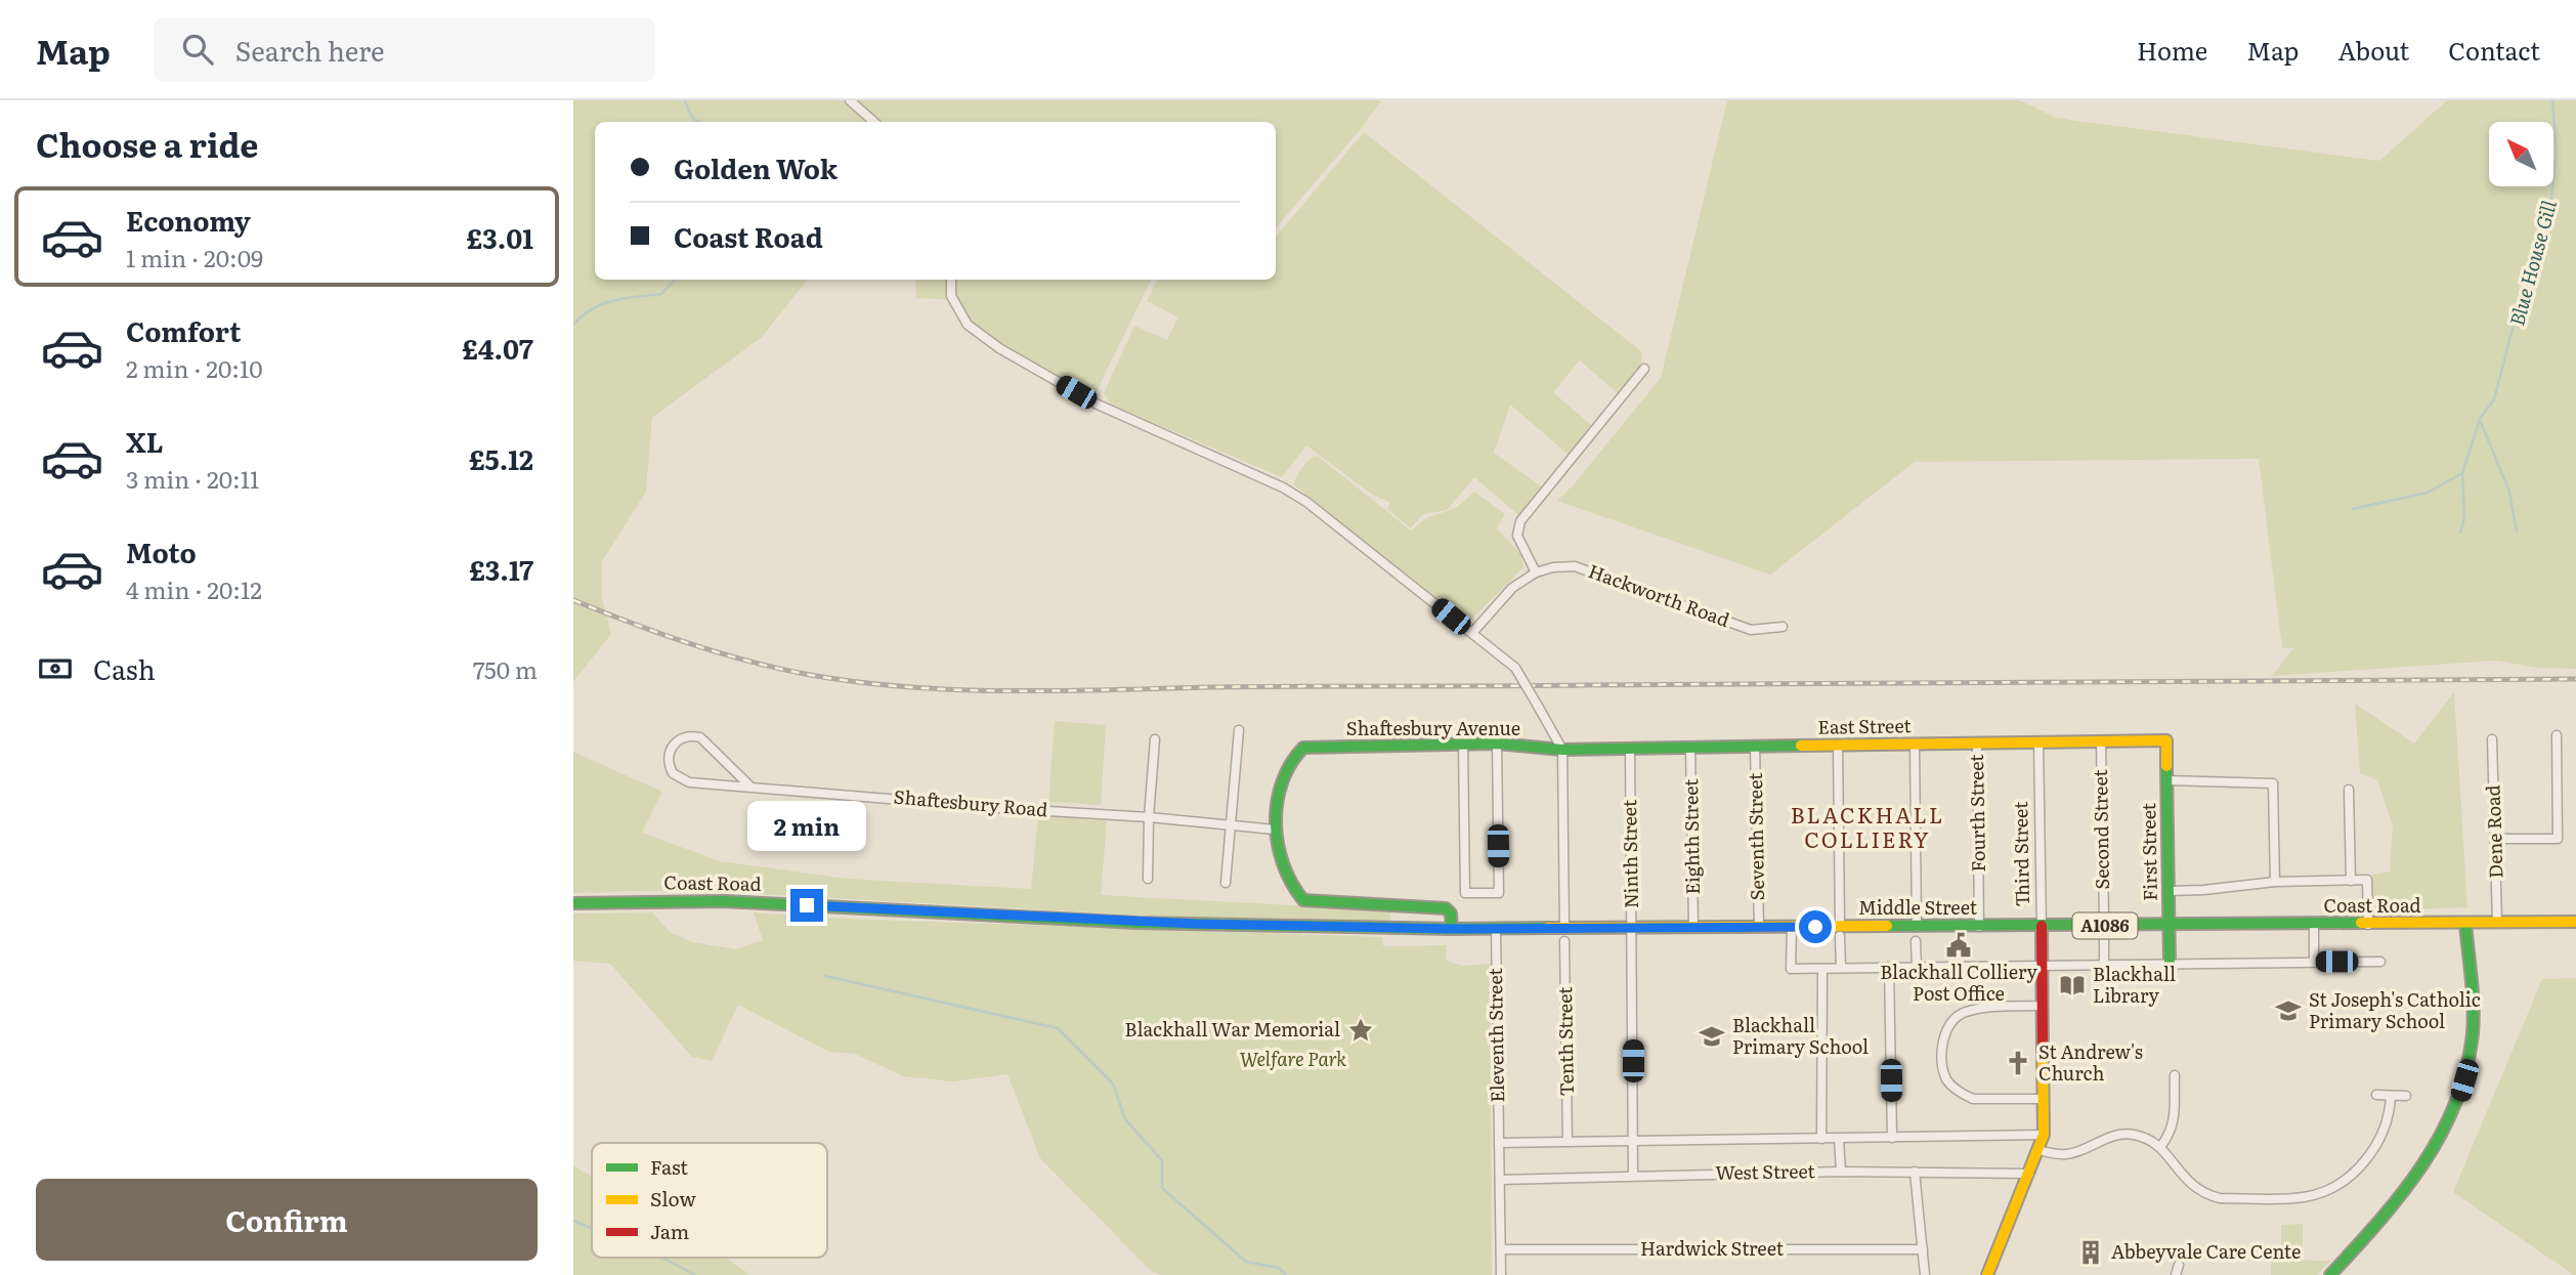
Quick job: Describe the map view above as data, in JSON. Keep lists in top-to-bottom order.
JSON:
{
  "streets": {
    "main road": [
      "East Street",
      "Shaftesbury Avenue",
      "First Street",
      "Third Street",
      "Coast Road",
      "Middle Street",
      "A1086"
    ],
    "street": [
      "Hackworth Road",
      "Shaftesbury Road",
      "Fourth Street",
      "Second Street",
      "Dene Road",
      "Eighth Street",
      "Seventh Street",
      "Ninth Street",
      "Eleventh Street",
      "Tenth Street",
      "West Street",
      "Hardwick Street"
    ]
  },
  "crossings": [
    ["East Street", "Shaftesbury Avenue"],
    ["East Street", "Fourth Street"],
    ["East Street", "Second Street"],
    ["East Street", "Eighth Street"],
    ["East Street", "Seventh Street"],
    ["East Street", "First Street"],
    ["East Street", "Ninth Street"],
    ["East Street", "Third Street"],
    ["East Street", "Tenth Street"],
    ["Shaftesbury Avenue", "Shaftesbury Road"],
    ["Shaftesbury Avenue", "Tenth Street"],
    ["Fourth Street", "Middle Street"],
    ["Dene Road", "Coast Road"],
    ["Eighth Street", "Middle Street"],
    ["Seventh Street", "Middle Street"],
    ["First Street", "Coast Road"],
    ["First Street", "Middle Street"],
    ["Ninth Street", "Middle Street"],
    ["Ninth Street", "West Street"],
    ["Third Street", "Middle Street"],
    ["Coast Road", "Middle Street"],
    ["Middle Street", "Eleventh Street"],
    ["Middle Street", "Tenth Street"],
    ["Eleventh Street", "West Street"],
    ["Eleventh Street", "Hardwick Street"]
  ],
  "districts": ["BLACKHALL COLLIERY"],
  "water": ["Blue House Gill"],
  "parks": ["Welfare Park"],
  "places": {
    "public building": ["Blackhall Colliery Post Office"],
    "library": ["Blackhall Library"],
    "school or university": ["St Joseph's Catholic Primary School", "Blackhall Primary School"],
    "place": ["Blackhall War Memorial"],
    "church": ["St Andrew's Church"],
    "building": ["Abbeyvale Care Cente"]
  },
  "legend": ["Fast", "Slow", "Jam"],
  "north": "top left",
  "page": {
    "header": "Map",
    "search": "Search here",
    "nav": [
      "Home",
      "Map",
      "About",
      "Contact"
    ],
    "heading": "Choose a ride",
    "banner": ["Golden Wok", "Coast Road"],
    "list": [
      {
        "name": "Economy",
        "note": "1 min · 20:09",
        "value": "£3.01"
      },
      {
        "name": "Comfort",
        "note": "2 min · 20:10",
        "value": "£4.07"
      },
      {
        "name": "XL",
        "note": "3 min · 20:11",
        "value": "£5.12"
      },
      {
        "name": "Moto",
        "note": "4 min · 20:12",
        "value": "£3.17"
      }
    ],
    "pay": ["Cash", "750 m"],
    "bubble": "2 min",
    "buttons": "Confirm"
  }
}
